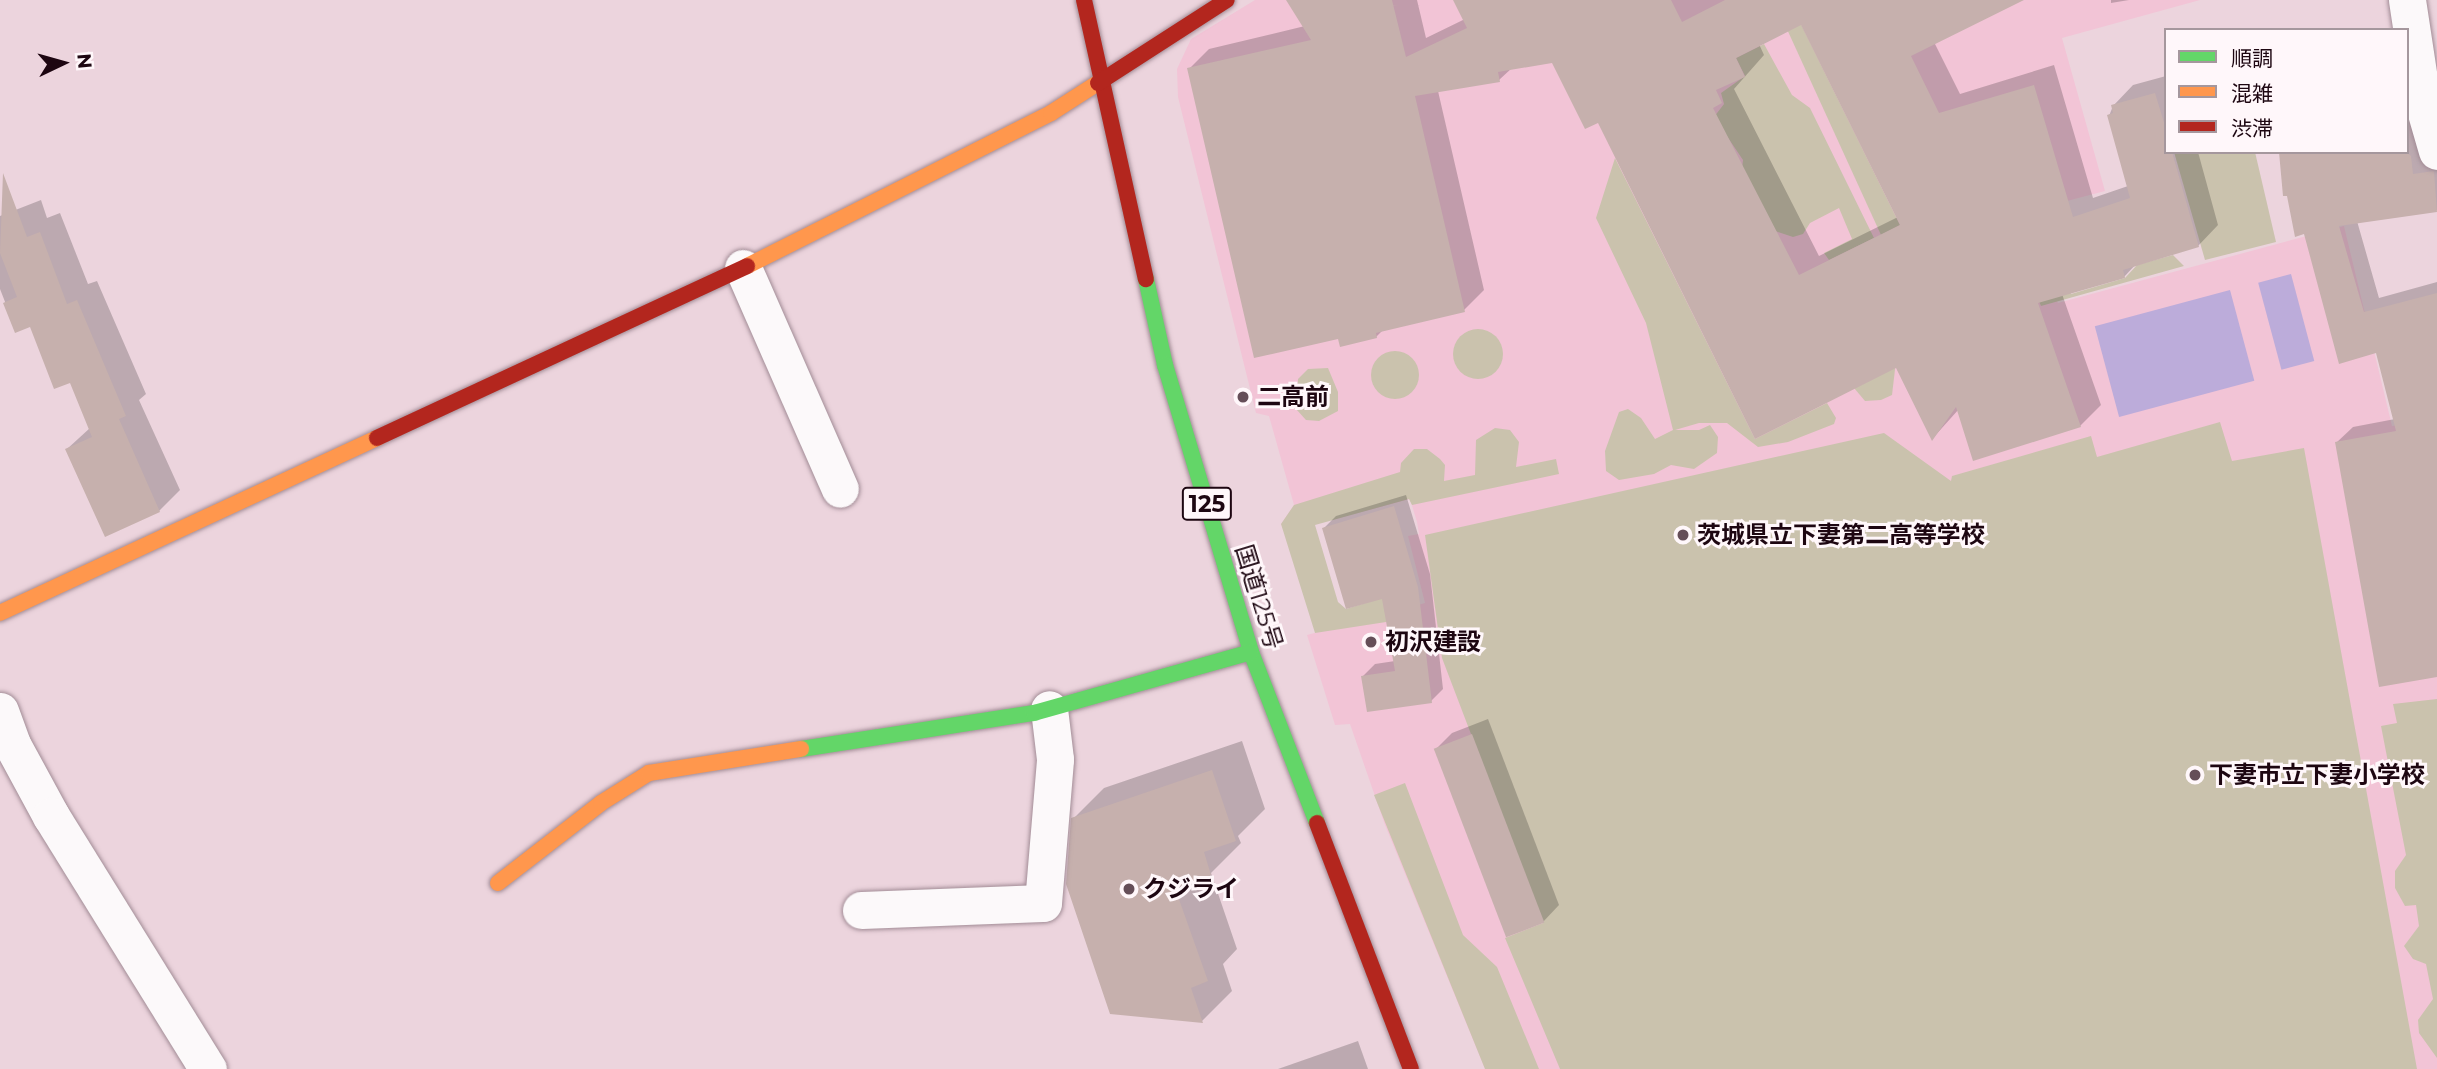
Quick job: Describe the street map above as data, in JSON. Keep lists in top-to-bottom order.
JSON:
{
  "streets": {
    "main road": ["125", "国道125号"]
  },
  "places": [
    "二高前",
    "茨城県立下妻第二高等学校",
    "初沢建設",
    "下妻市立下妻小学校",
    "クジライ"
  ],
  "legend": ["順調", "混雑", "渋滞"],
  "north": "right"
}
